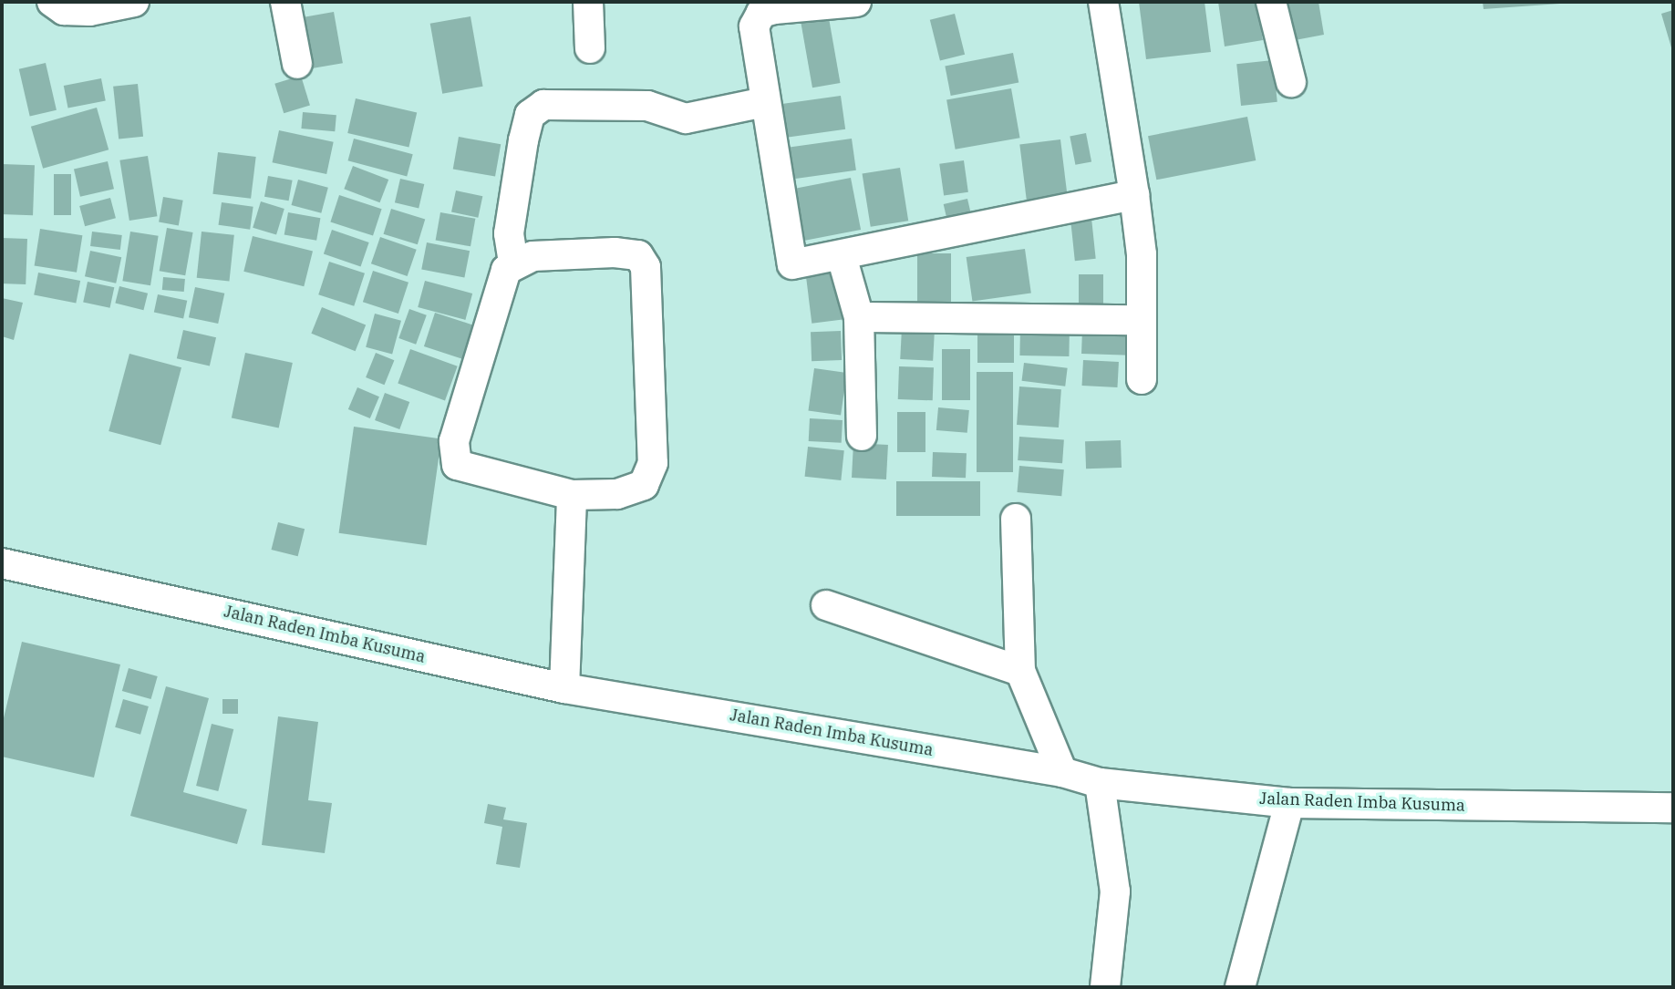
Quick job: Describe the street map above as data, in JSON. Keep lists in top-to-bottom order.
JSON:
{
  "streets": {
    "street": ["Jalan Raden Imba Kusuma"]
  }
}
